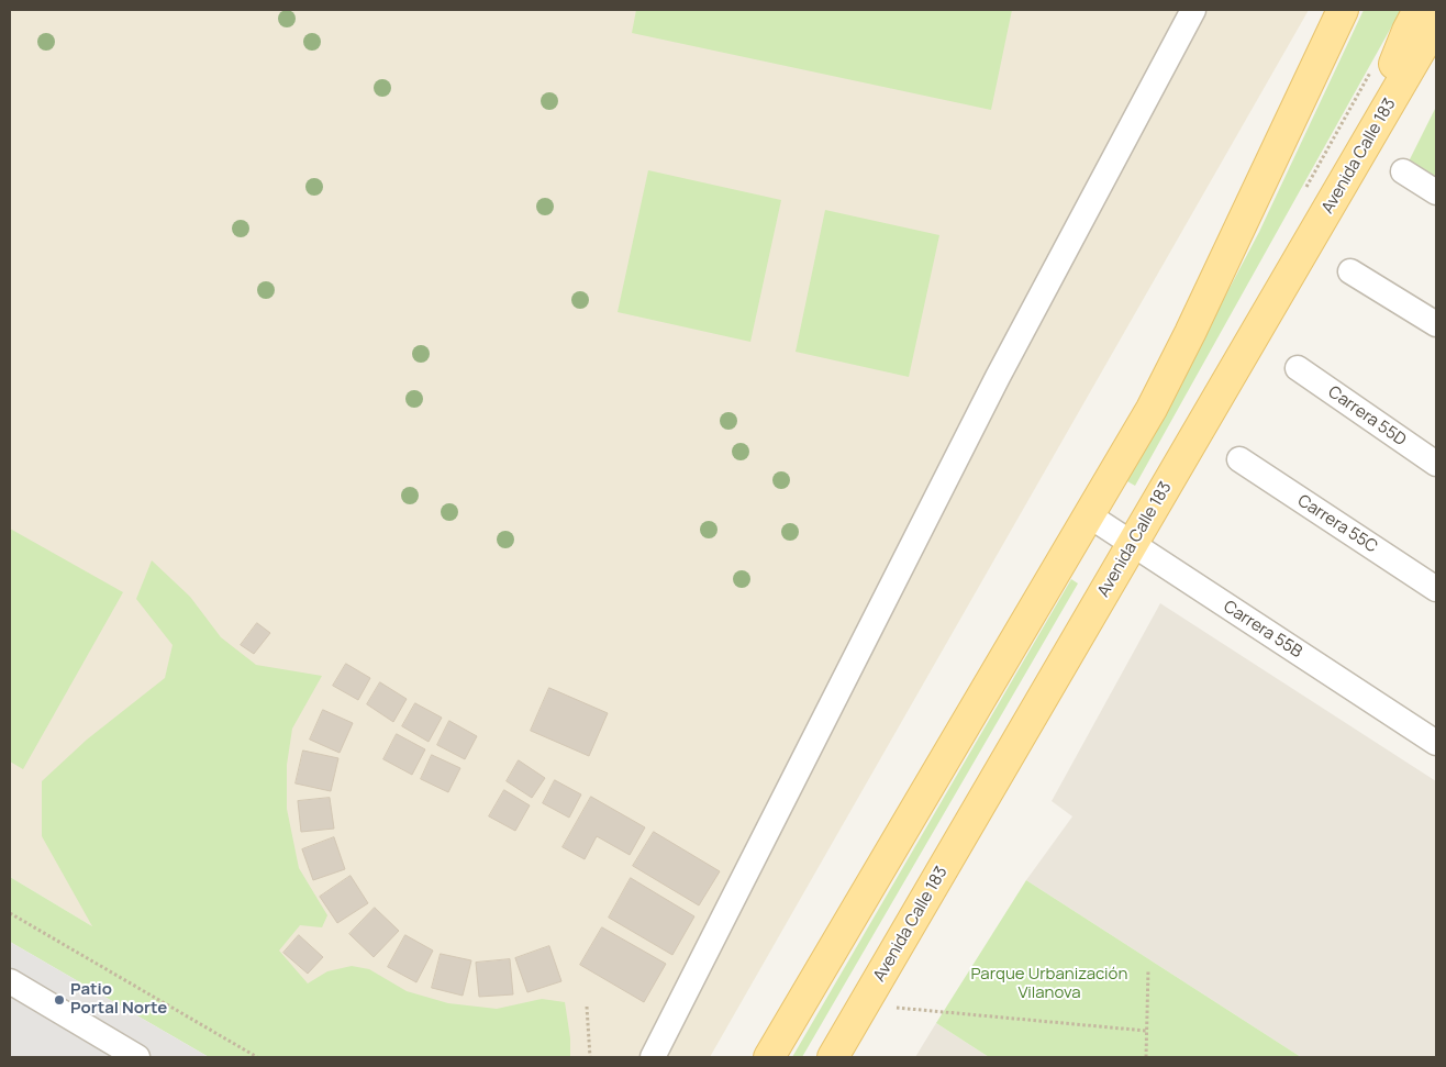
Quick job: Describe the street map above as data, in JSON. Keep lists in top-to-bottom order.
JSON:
{
  "streets": {
    "main road": ["Avenida Calle 183"],
    "street": ["Carrera 55D", "Carrera 55C", "Carrera 55B"]
  },
  "crossings": [
    ["Avenida Calle 183", "Carrera 55B"]
  ],
  "parks": ["Parque Urbanización Vilanova"],
  "places": ["Patio Portal Norte"]
}
